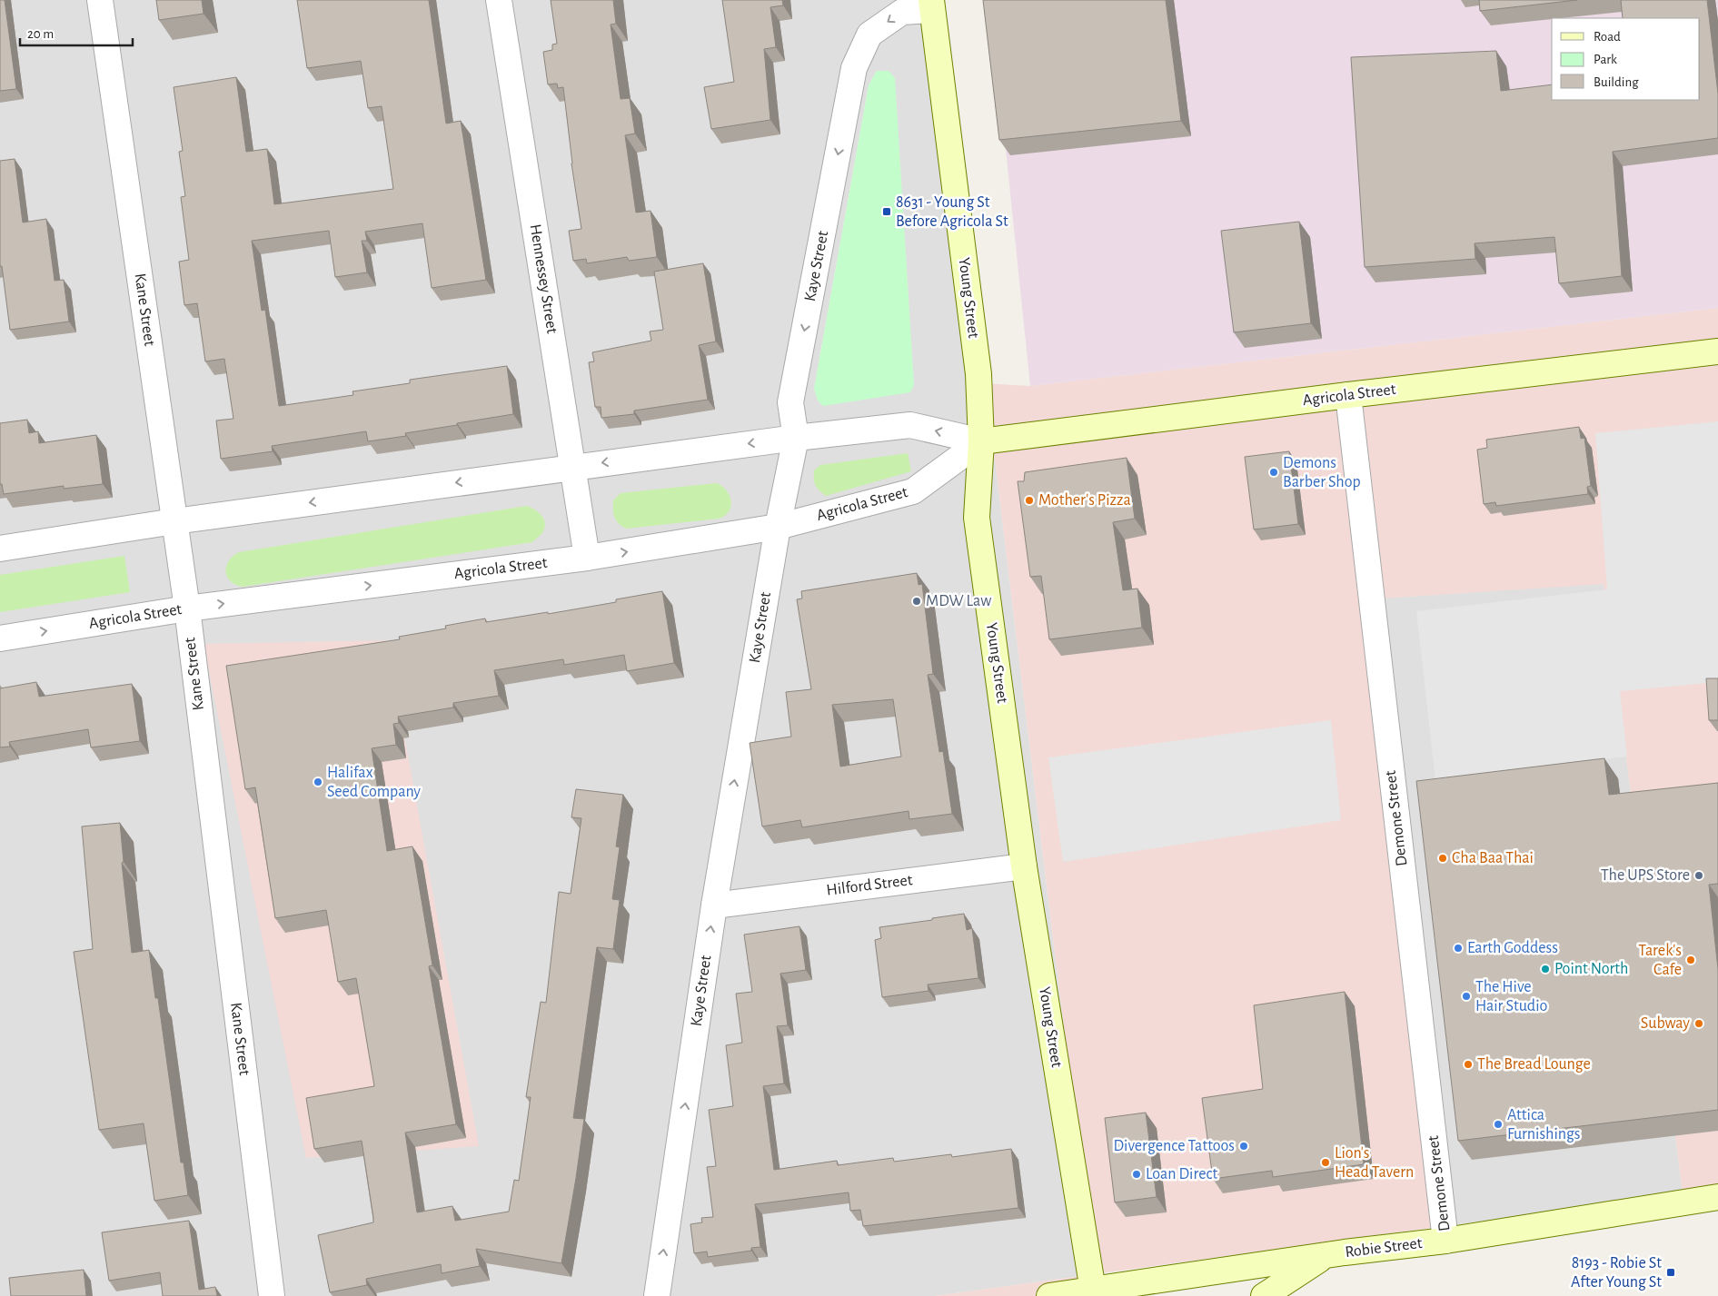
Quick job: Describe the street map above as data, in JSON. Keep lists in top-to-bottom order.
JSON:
{
  "streets": {
    "main road": ["Young Street", "Agricola Street", "Robie Street"],
    "street": [
      "Kaye Street",
      "Hennessey Street",
      "Kane Street",
      "Demone Street",
      "Hilford Street"
    ]
  },
  "crossings": [
    ["Kaye Street", "Young Street"],
    ["Kaye Street", "Agricola Street"],
    ["Kaye Street", "Hilford Street"],
    ["Hennessey Street", "Agricola Street"],
    ["Young Street", "Agricola Street"],
    ["Young Street", "Hilford Street"],
    ["Young Street", "Robie Street"],
    ["Kane Street", "Agricola Street"],
    ["Agricola Street", "Demone Street"],
    ["Demone Street", "Robie Street"]
  ],
  "places": {
    "transit": ["8631 - Young St Before Agricola St", "8193 - Robie St After Young St"],
    "other": [
      "Demons Barber Shop",
      "Mother's Pizza",
      "MDW Law",
      "Halifax Seed Company",
      "Cha Baa Thai",
      "The UPS Store",
      "Earth Goddess",
      "Tarek's Cafe",
      "Point North",
      "The Hive Hair Studio",
      "Subway",
      "The Bread Lounge",
      "Attica Furnishings",
      "Divergence Tattoos",
      "Lion's Head Tavern",
      "Loan Direct"
    ]
  },
  "legend": ["Road", "Park", "Building"],
  "scale_bar": "20 m"
}
